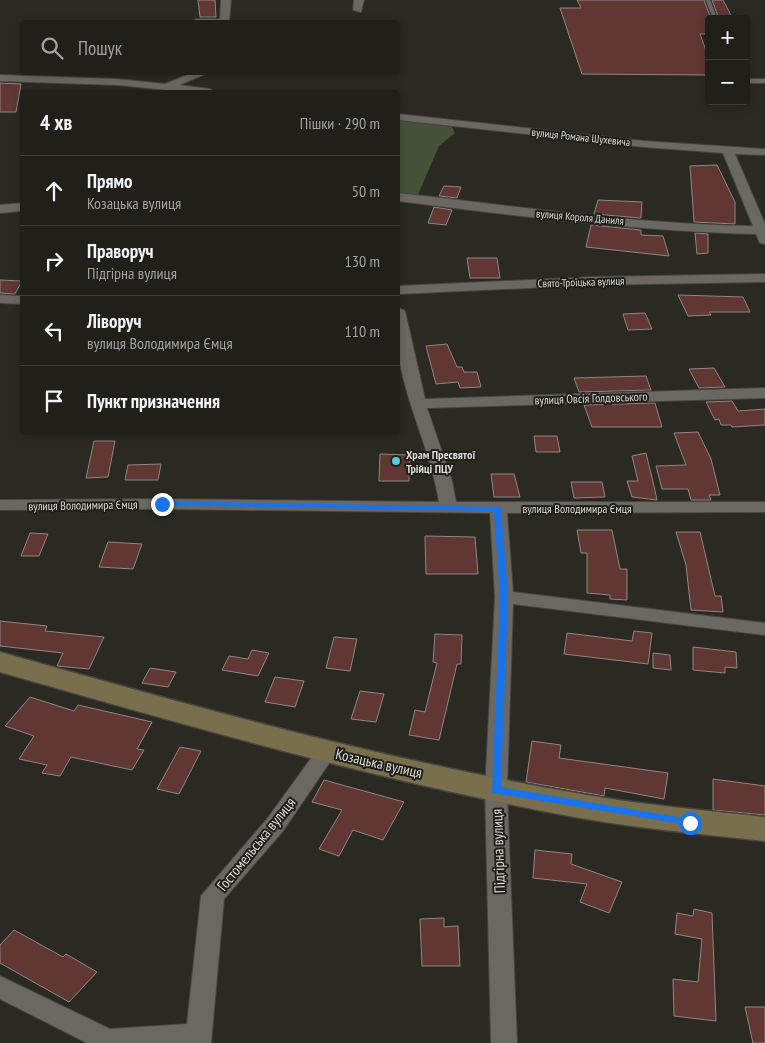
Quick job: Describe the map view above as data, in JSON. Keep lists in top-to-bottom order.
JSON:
{
  "streets": {
    "street": [
      "вулиця Романа Шухевича",
      "вулиця Короля Даниля",
      "Свято-Троїцька вулиця",
      "вулиця Овсія Голдовського",
      "вулиця Володимира Ємця",
      "Козацька вулиця",
      "Гостомельська вулиця",
      "Підгірна вулиця"
    ]
  },
  "crossings": [
    ["вулиця Володимира Ємця", "Підгірна вулиця"],
    ["Козацька вулиця", "Гостомельська вулиця"],
    ["Козацька вулиця", "Підгірна вулиця"]
  ],
  "places": ["Храм Пресвятої Трійці ПЦУ"],
  "page": {
    "map_buttons": ["+", "−"],
    "search": "Пошук",
    "heading": ["4 хв", "Пішки · 290 m"],
    "list": [
      ["Прямо", "Козацька вулиця", "50 m"],
      ["Праворуч", "Підгірна вулиця", "130 m"],
      ["Ліворуч", "вулиця Володимира Ємця", "110 m"],
      "Пункт призначення"
    ]
  }
}
